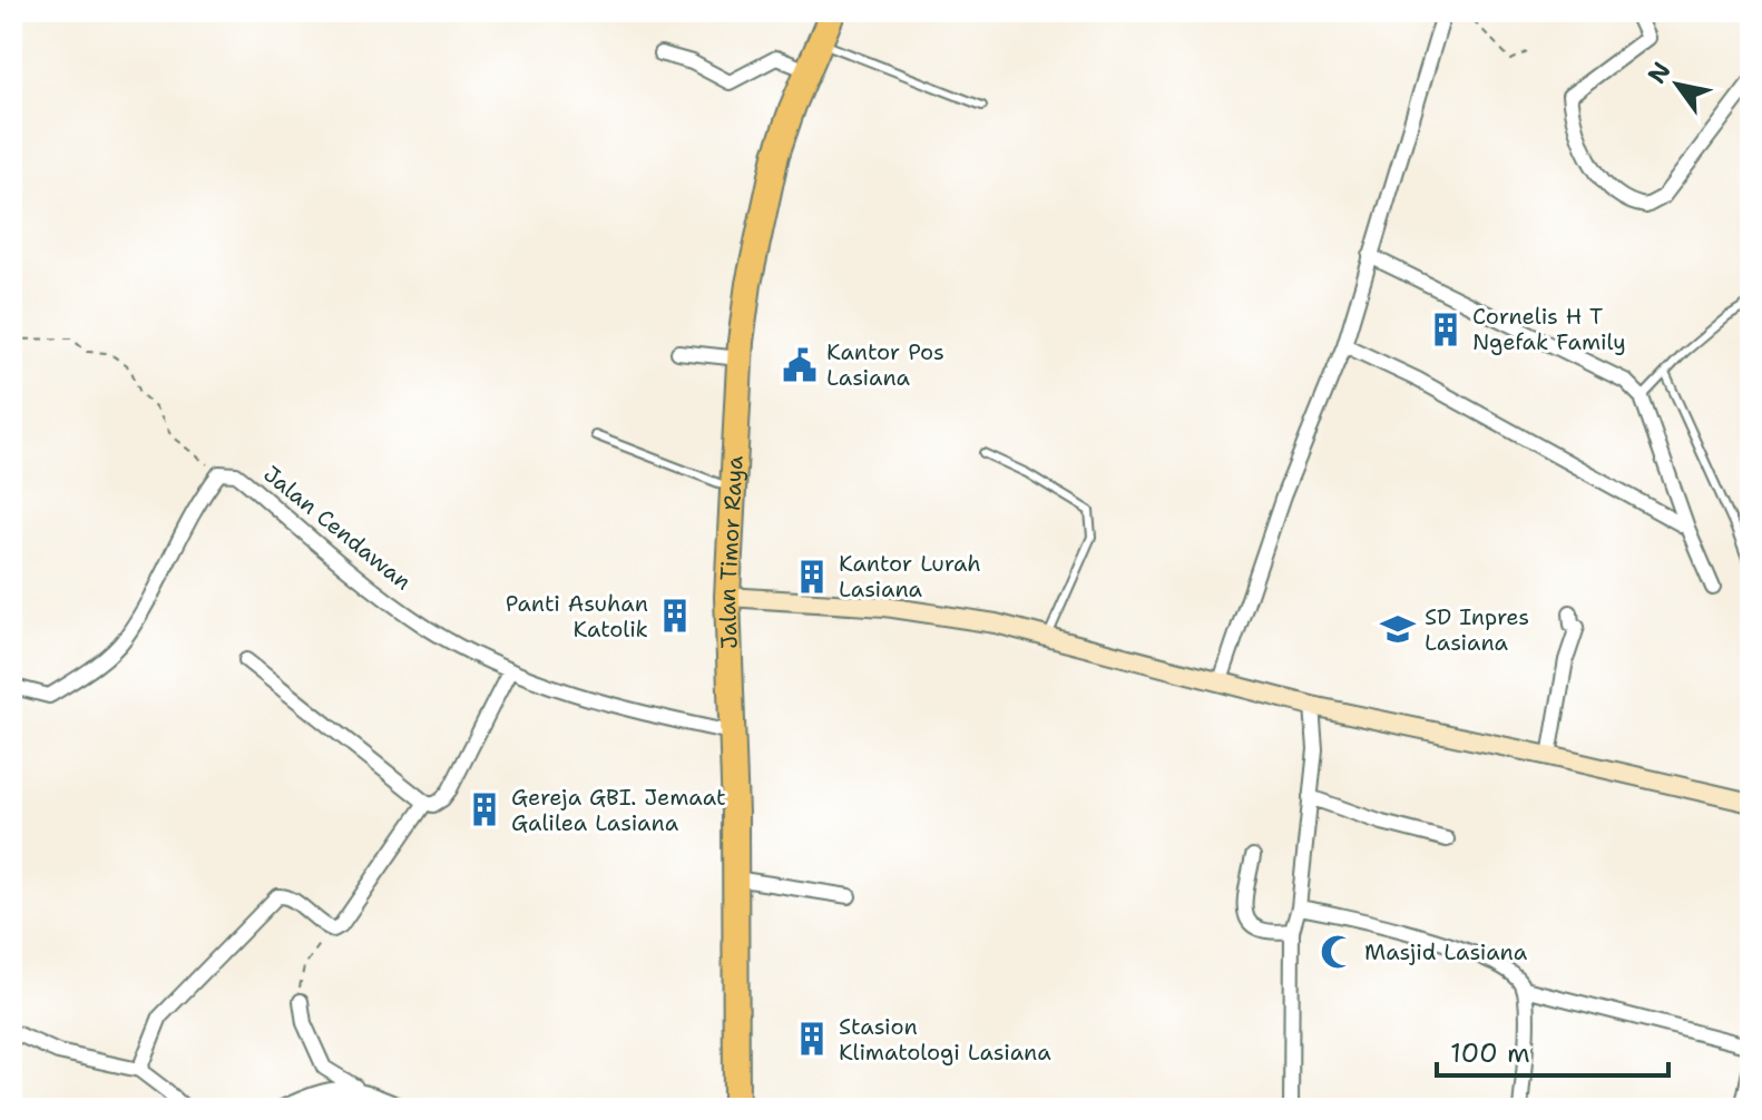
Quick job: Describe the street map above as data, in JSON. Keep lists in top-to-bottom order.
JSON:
{
  "streets": {
    "highway": ["Jalan Timor Raya"],
    "street": ["Jalan Cendawan"]
  },
  "crossings": [
    ["Jalan Cendawan", "Jalan Timor Raya"]
  ],
  "places": {
    "building": [
      "Cornelis H T Ngefak Family",
      "Kantor Lurah Lasiana",
      "Panti Asuhan Katolik",
      "Gereja GBI. Jemaat Galilea Lasiana",
      "Stasion Klimatologi Lasiana"
    ],
    "public building": ["Kantor Pos Lasiana"],
    "school or university": ["SD Inpres Lasiana"],
    "mosque": ["Masjid Lasiana"]
  },
  "scale_bar": "100 m",
  "north": "top left"
}
